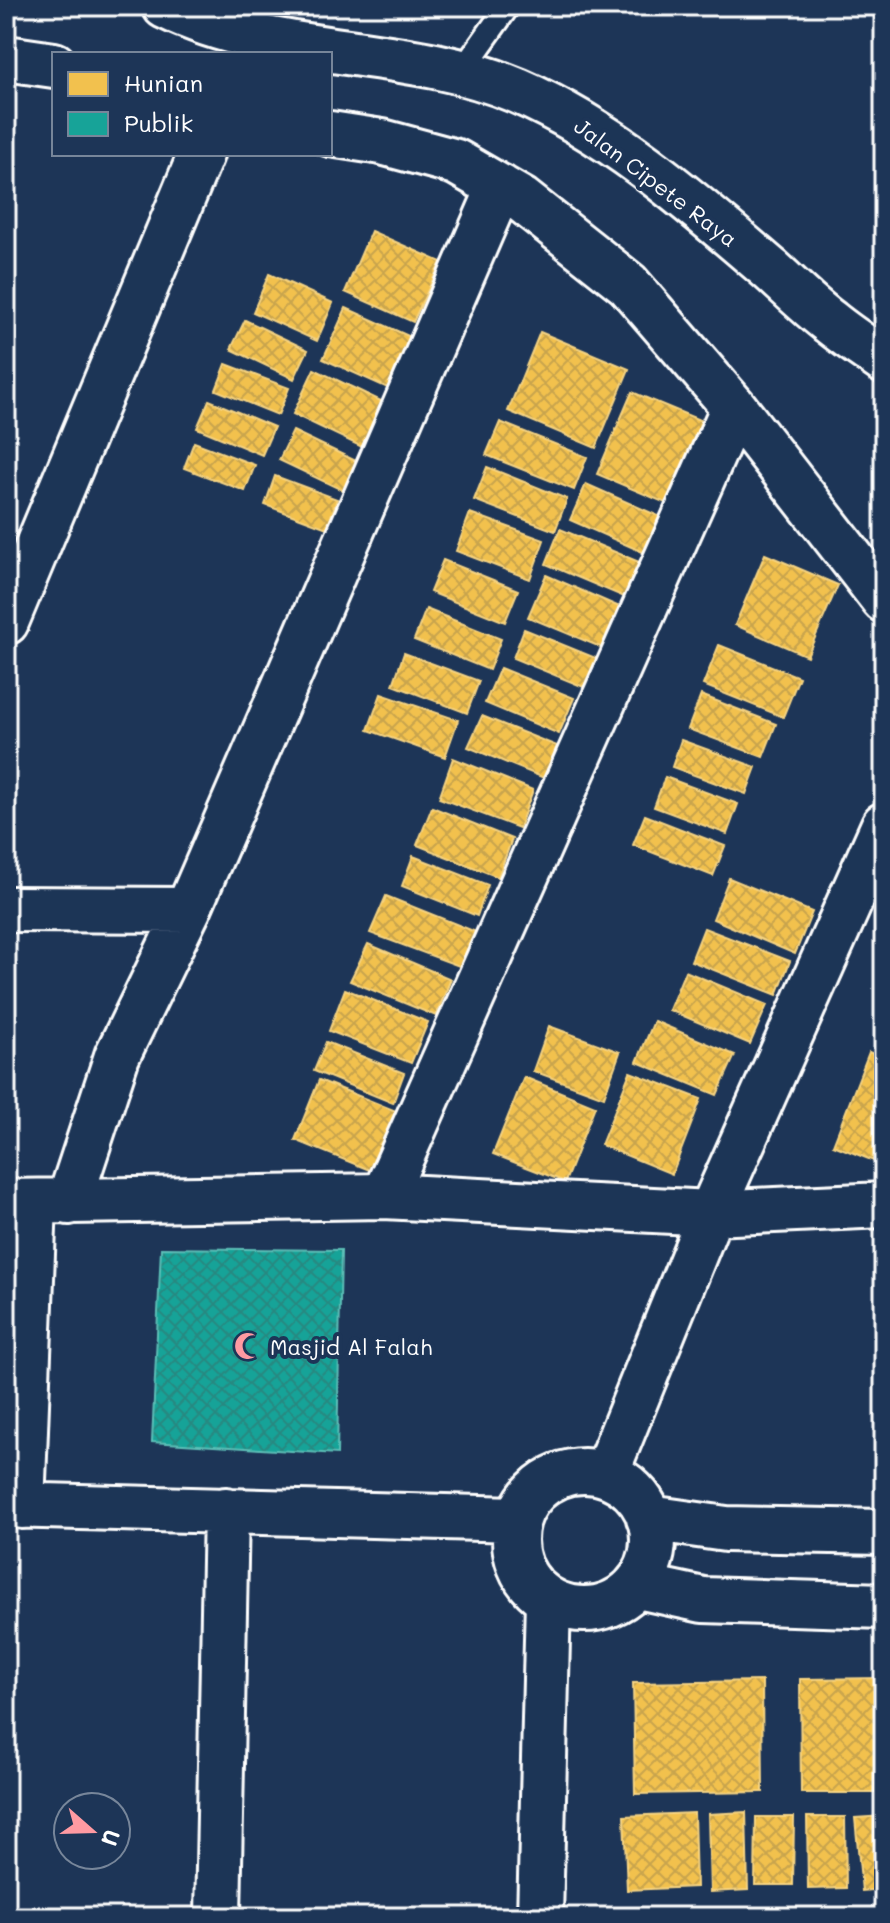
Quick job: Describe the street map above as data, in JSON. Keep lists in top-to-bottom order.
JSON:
{
  "streets": {
    "street": ["Jalan Cipete Raya"]
  },
  "places": {
    "mosque": ["Masjid Al Falah"]
  },
  "legend": ["Hunian", "Publik"],
  "north": "right"
}
